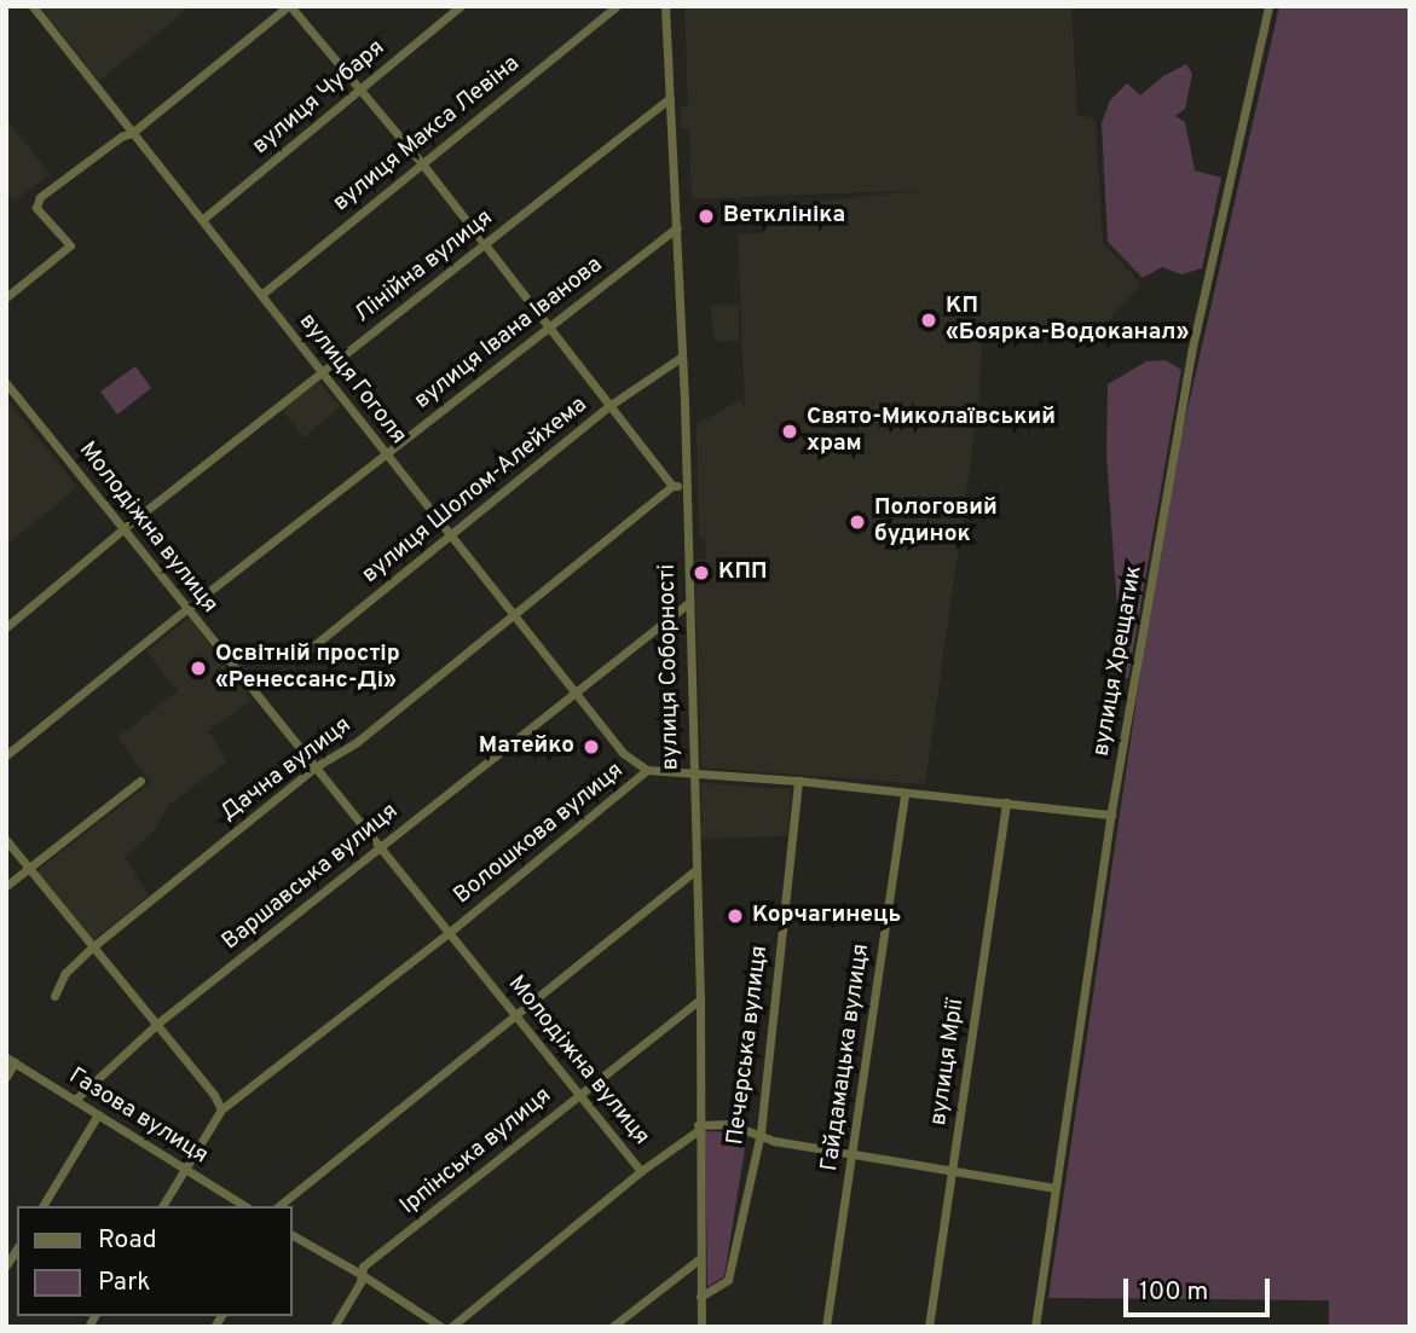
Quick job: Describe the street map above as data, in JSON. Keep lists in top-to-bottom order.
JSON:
{
  "streets": {
    "street": [
      "вулиця Чубаря",
      "вулиця Макса Левіна",
      "Лінійна вулиця",
      "вулиця Івана Іванова",
      "вулиця Гоголя",
      "вулиця Шолом-Алейхема",
      "Молодіжна вулиця",
      "вулиця Хрещатик",
      "вулиця Соборності",
      "Дачна вулиця",
      "Волошкова вулиця",
      "Варшавська вулиця",
      "Печерська вулиця",
      "Гайдамацька вулиця",
      "вулиця Мрії",
      "Газова вулиця",
      "Ірпінська вулиця"
    ]
  },
  "crossings": [
    ["вулиця Чубаря", "вулиця Гоголя"],
    ["вулиця Макса Левіна", "вулиця Гоголя"],
    ["Лінійна вулиця", "вулиця Гоголя"],
    ["Лінійна вулиця", "Молодіжна вулиця"],
    ["Лінійна вулиця", "вулиця Соборності"],
    ["вулиця Івана Іванова", "вулиця Гоголя"],
    ["вулиця Івана Іванова", "Молодіжна вулиця"],
    ["вулиця Івана Іванова", "вулиця Соборності"],
    ["вулиця Гоголя", "вулиця Шолом-Алейхема"],
    ["вулиця Гоголя", "Дачна вулиця"],
    ["вулиця Гоголя", "Волошкова вулиця"],
    ["вулиця Гоголя", "Варшавська вулиця"],
    ["вулиця Шолом-Алейхема", "вулиця Соборності"],
    ["Молодіжна вулиця", "Дачна вулиця"],
    ["Молодіжна вулиця", "Волошкова вулиця"],
    ["Молодіжна вулиця", "Варшавська вулиця"],
    ["Молодіжна вулиця", "Ірпінська вулиця"],
    ["вулиця Хрещатик", "Волошкова вулиця"],
    ["вулиця Соборності", "Волошкова вулиця"],
    ["вулиця Соборності", "Варшавська вулиця"],
    ["вулиця Соборності", "Печерська вулиця"],
    ["вулиця Соборності", "Ірпінська вулиця"],
    ["Волошкова вулиця", "Печерська вулиця"],
    ["Волошкова вулиця", "Гайдамацька вулиця"],
    ["Волошкова вулиця", "вулиця Мрії"],
    ["Волошкова вулиця", "Газова вулиця"],
    ["Варшавська вулиця", "Газова вулиця"]
  ],
  "places": [
    "Ветклініка",
    "КП «Боярка-Водоканал»",
    "Свято-Миколаївський храм",
    "Пологовий будинок",
    "КПП",
    "Освітній простір «Ренессанс-Ді»",
    "Матейко",
    "Корчагинець"
  ],
  "legend": ["Road", "Park"],
  "scale_bar": "100 m"
}
